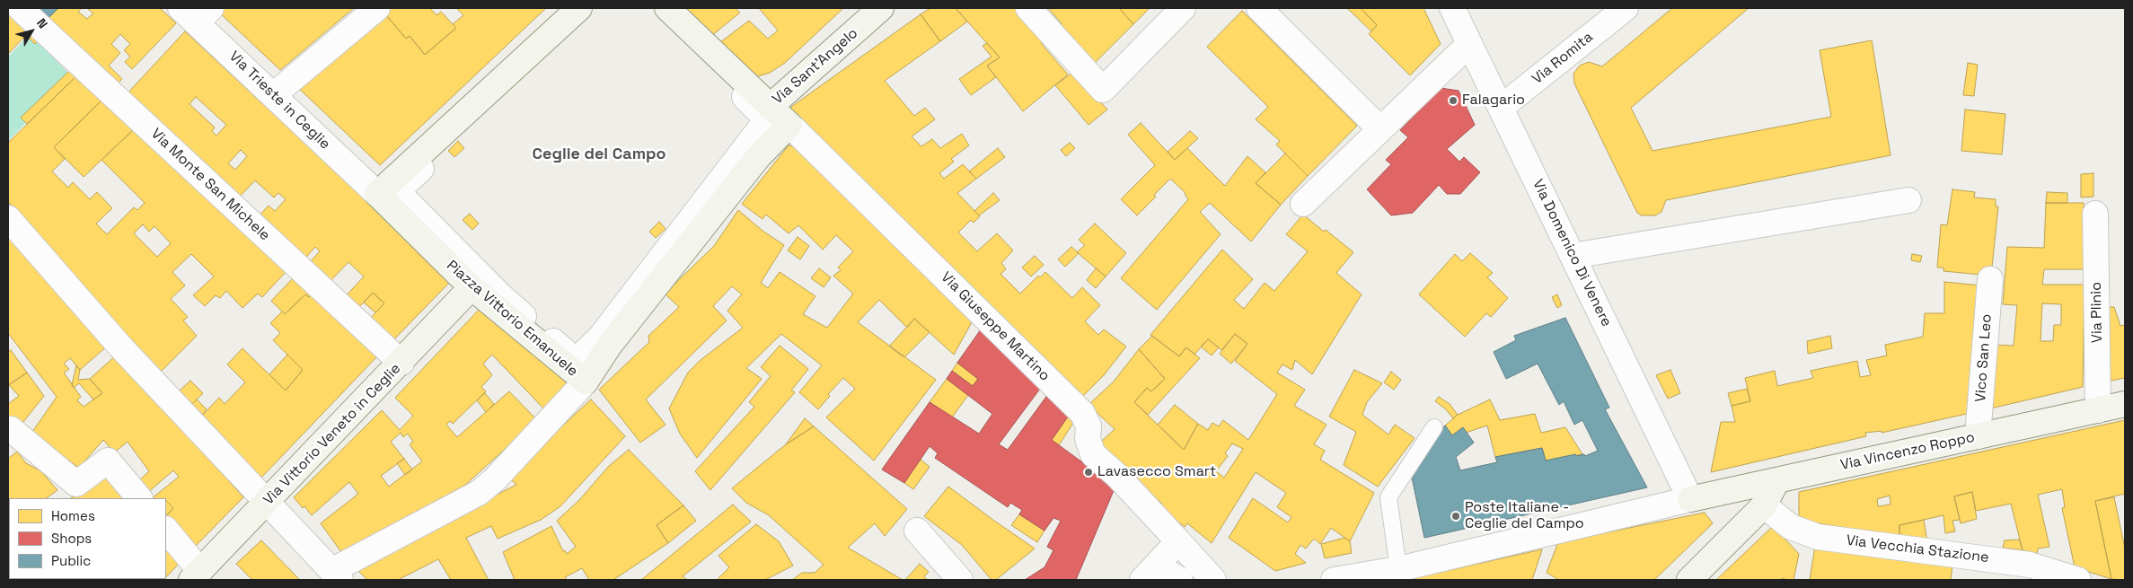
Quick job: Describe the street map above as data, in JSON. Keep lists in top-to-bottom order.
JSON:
{
  "streets": {
    "street": [
      "Via Romita",
      "Via Sant'Angelo",
      "Via Trieste in Ceglie",
      "Via Monte San Michele",
      "Via Domenico Di Venere",
      "Via Plinio",
      "Piazza Vittorio Emanuele",
      "Via Giuseppe Martino",
      "Vico San Leo",
      "Via Vittorio Veneto in Ceglie",
      "Via Vincenzo Roppo",
      "Via Vecchia Stazione"
    ]
  },
  "crossings": [
    ["Via Romita", "Via Domenico Di Venere"],
    ["Via Trieste in Ceglie", "Piazza Vittorio Emanuele"],
    ["Via Monte San Michele", "Via Vittorio Veneto in Ceglie"],
    ["Via Domenico Di Venere", "Via Vincenzo Roppo"],
    ["Via Plinio", "Via Vincenzo Roppo"],
    ["Piazza Vittorio Emanuele", "Via Giuseppe Martino"],
    ["Piazza Vittorio Emanuele", "Via Vittorio Veneto in Ceglie"],
    ["Vico San Leo", "Via Vincenzo Roppo"]
  ],
  "districts": ["Ceglie del Campo"],
  "places": ["Falagario", "Lavasecco Smart", "Poste Italiane - Ceglie del Campo"],
  "legend": ["Homes", "Shops", "Public"],
  "north": "top right"
}
